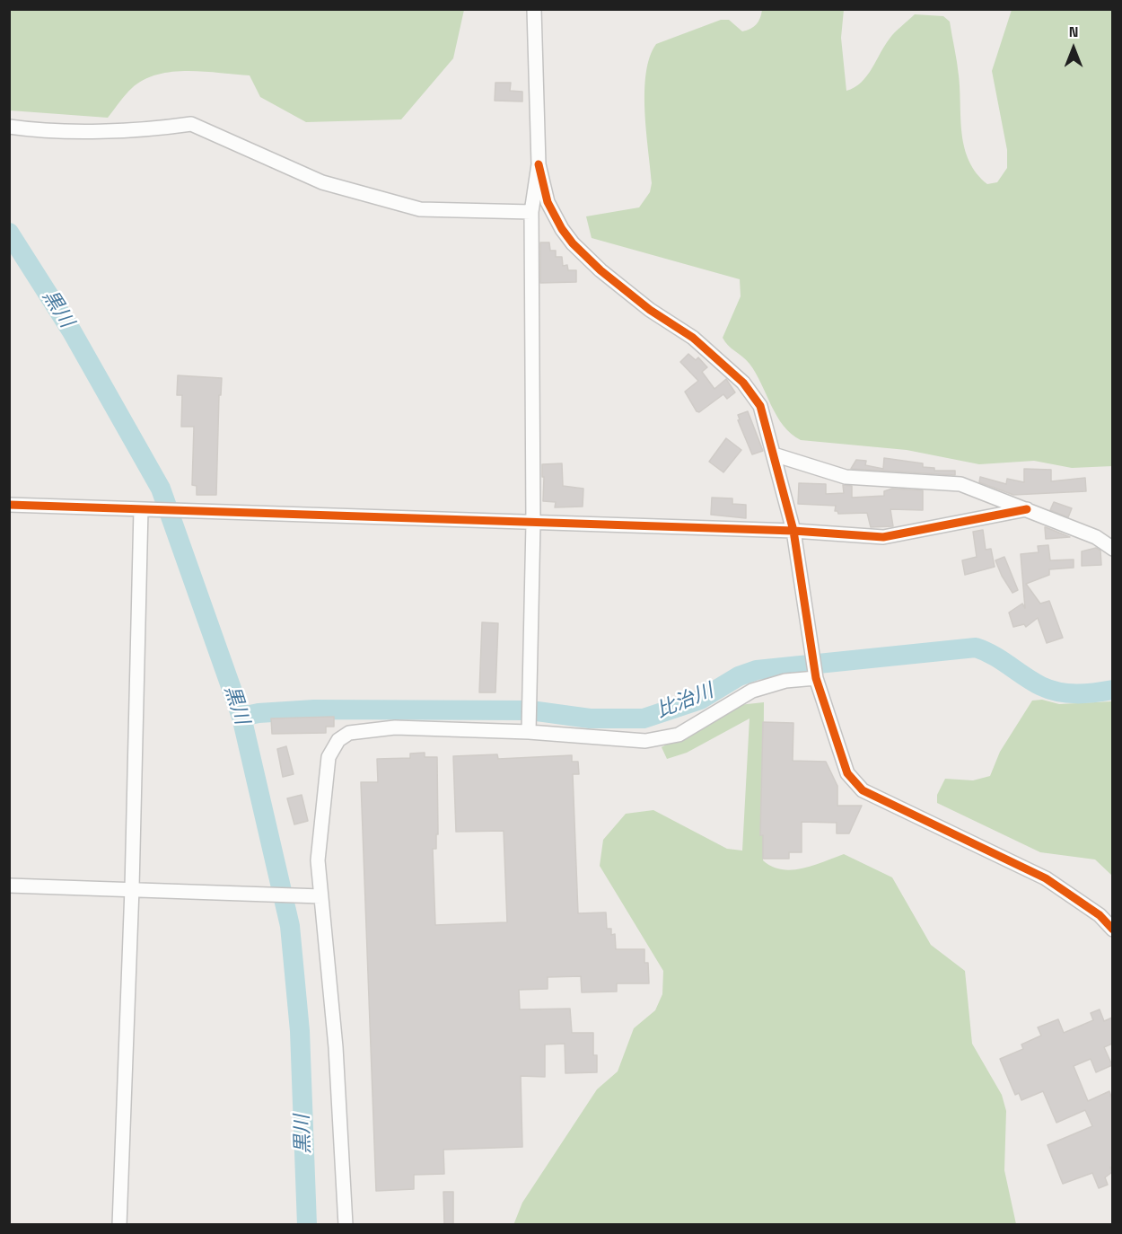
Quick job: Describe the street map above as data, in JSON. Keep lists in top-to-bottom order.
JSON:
{
  "water": ["黒川", "比治川"],
  "north": "top"
}
